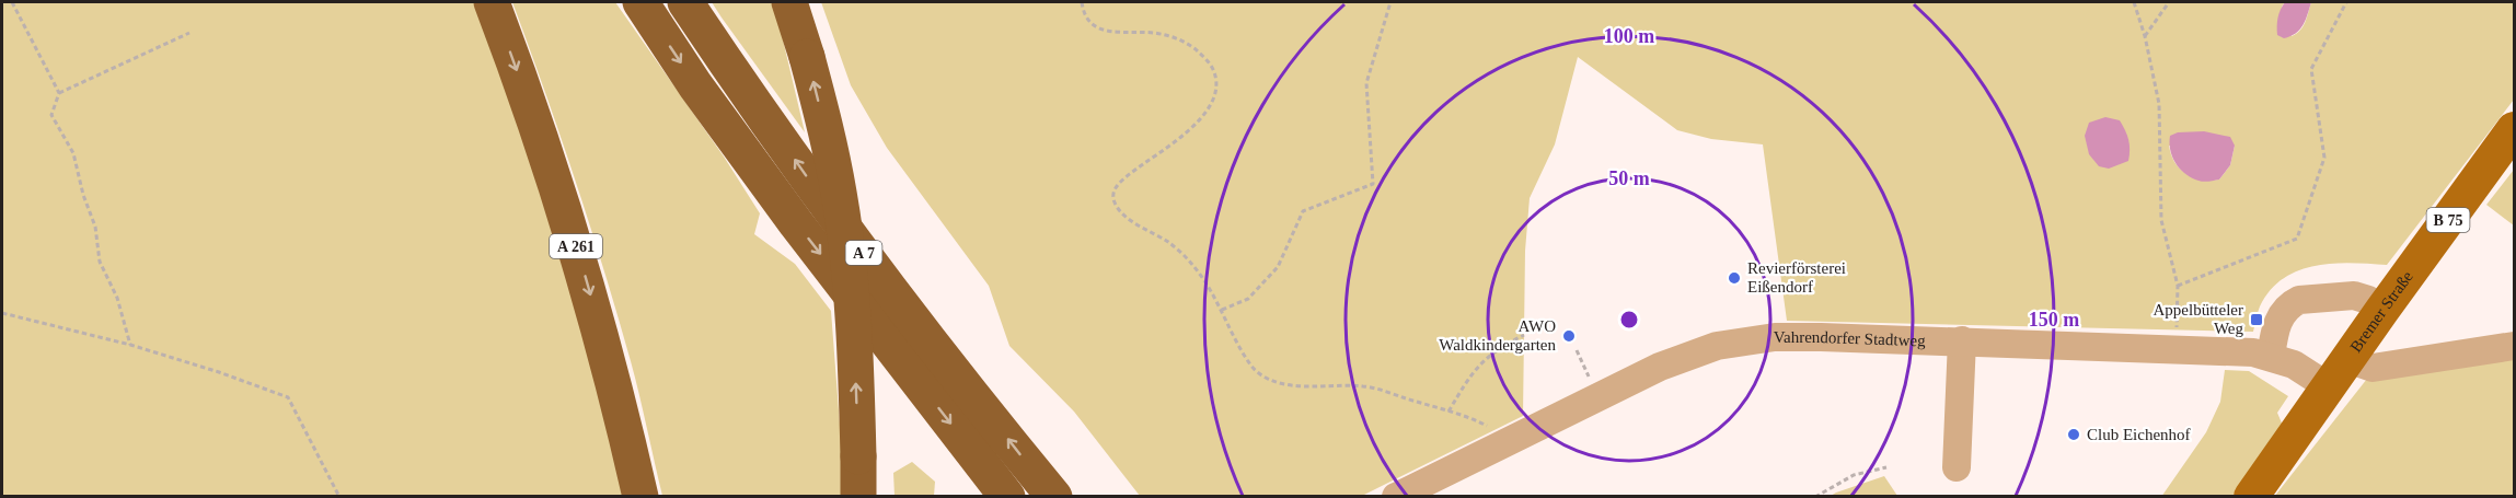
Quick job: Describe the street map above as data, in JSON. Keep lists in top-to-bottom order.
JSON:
{
  "streets": {
    "highway": ["A 261", "A 7"],
    "main road": ["B 75", "Bremer Straße"],
    "street": ["Vahrendorfer Stadtweg"]
  },
  "crossings": [
    ["Bremer Straße", "Vahrendorfer Stadtweg"]
  ],
  "places": {
    "other": ["Revierförsterei Eißendorf", "AWO Waldkindergarten", "Club Eichenhof"],
    "transit": ["Appelbütteler Weg"]
  },
  "rings": ["100 m", "50 m", "150 m"]
}
